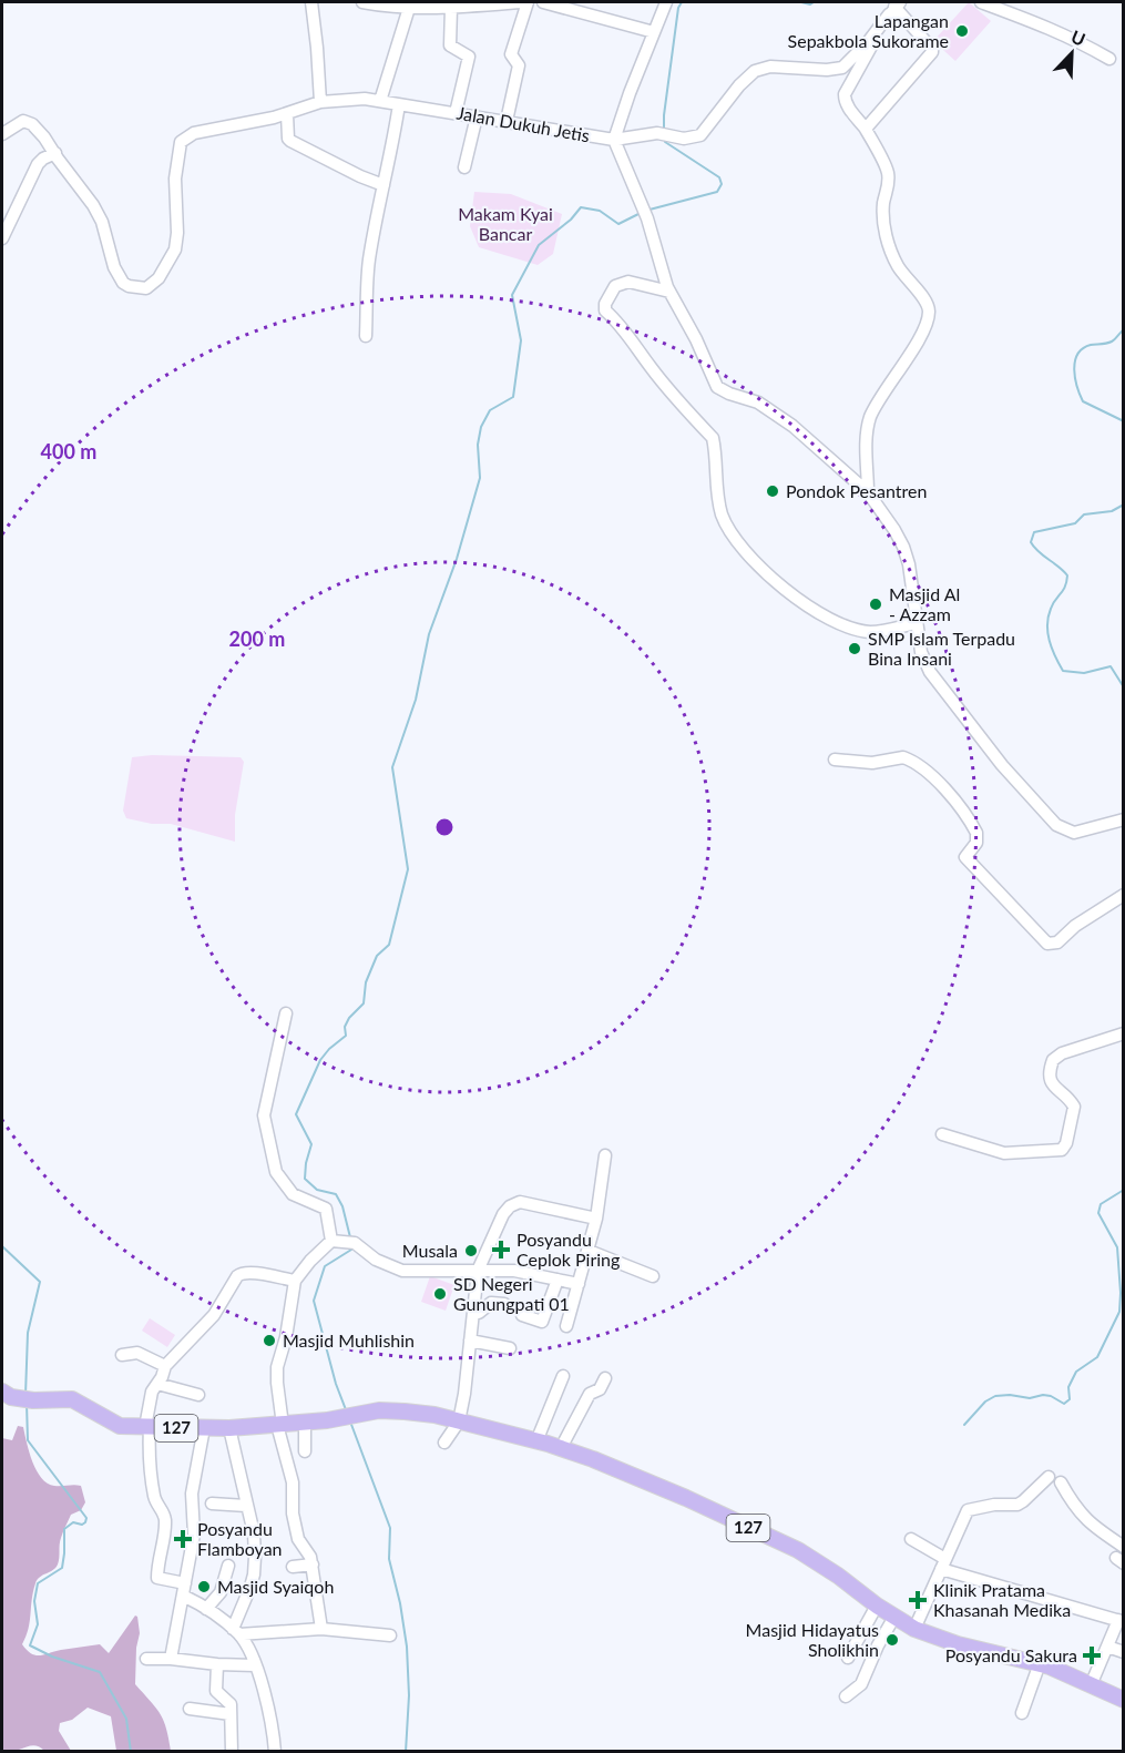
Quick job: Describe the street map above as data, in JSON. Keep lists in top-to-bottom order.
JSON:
{
  "streets": {
    "main road": ["127"],
    "street": ["Jalan Dukuh Jetis"]
  },
  "parks": ["Makam Kyai Bancar"],
  "places": {
    "other": [
      "Lapangan Sepakbola Sukorame",
      "Pondok Pesantren",
      "Masjid Al - Azzam",
      "SMP Islam Terpadu Bina Insani",
      "Musala",
      "SD Negeri Gunungpati 01",
      "Masjid Muhlishin",
      "Masjid Syaiqoh",
      "Masjid Hidayatus Sholikhin"
    ],
    "health": [
      "Posyandu Ceplok Piring",
      "Posyandu Flamboyan",
      "Klinik Pratama Khasanah Medika",
      "Posyandu Sakura"
    ]
  },
  "north": "top right",
  "rings": ["400 m", "200 m"]
}
